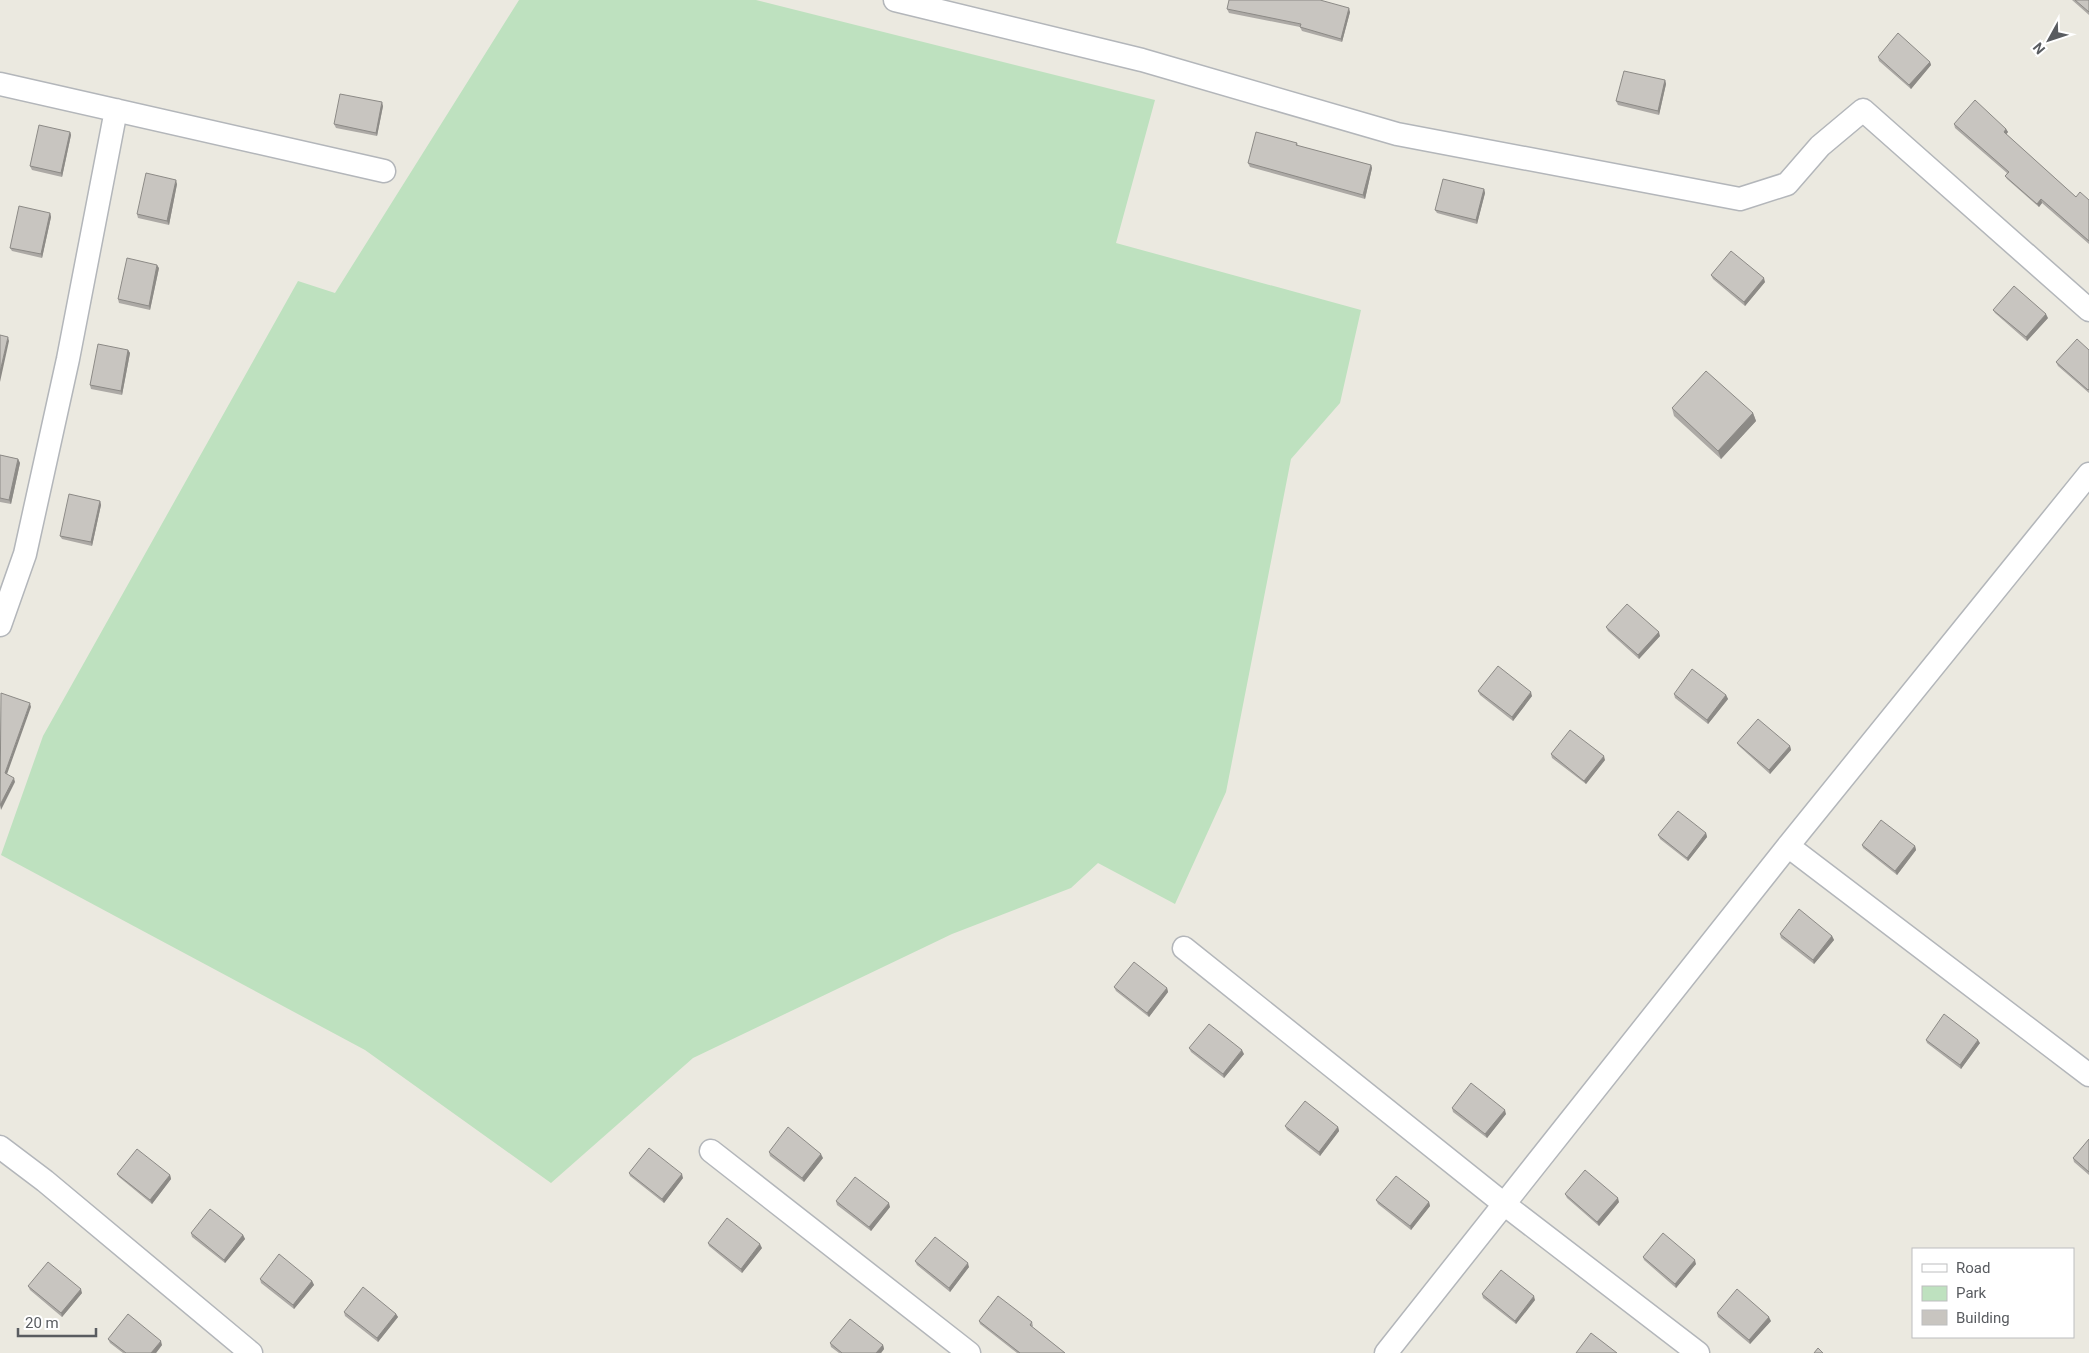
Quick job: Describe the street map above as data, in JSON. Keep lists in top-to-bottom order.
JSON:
{
  "legend": ["Road", "Park", "Building"],
  "scale_bar": "20 m",
  "north": "bottom left"
}
